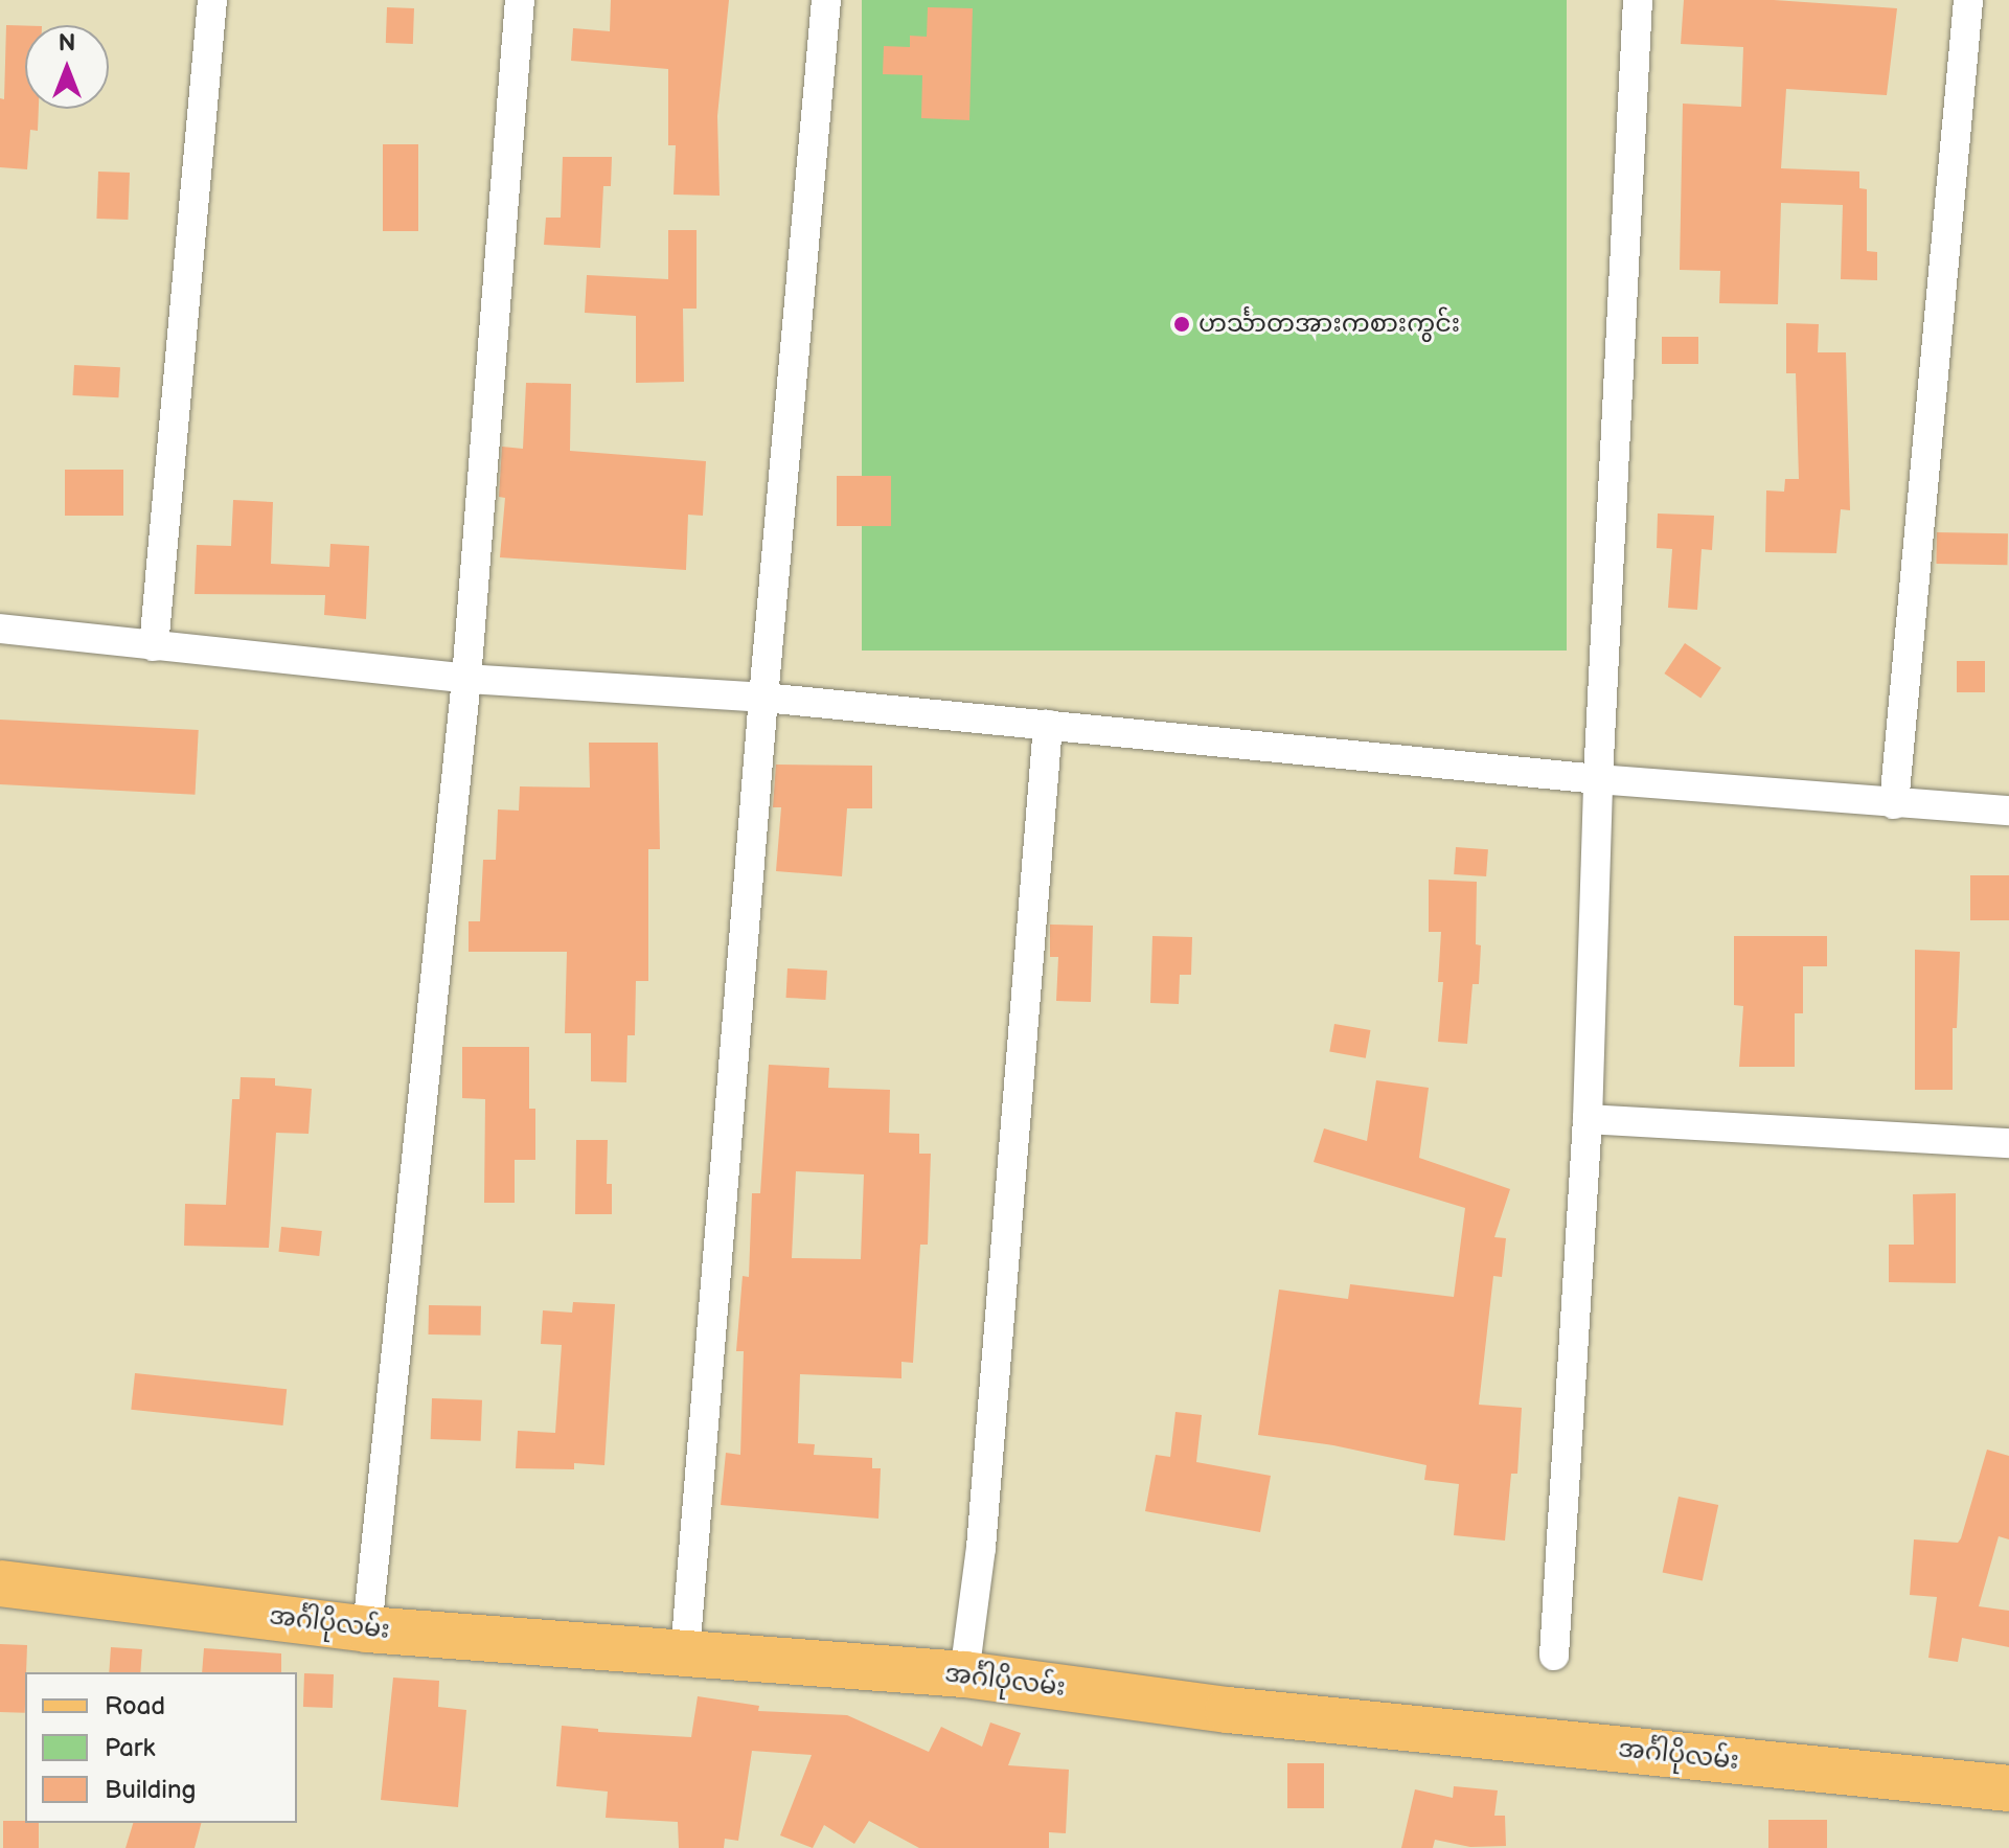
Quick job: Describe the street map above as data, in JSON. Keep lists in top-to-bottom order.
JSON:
{
  "streets": {
    "main road": ["အင်္ဂါပိုလမ်း"]
  },
  "places": ["ဟင်္သာတအားကစားကွင်း"],
  "legend": ["Road", "Park", "Building"],
  "north": "top"
}
